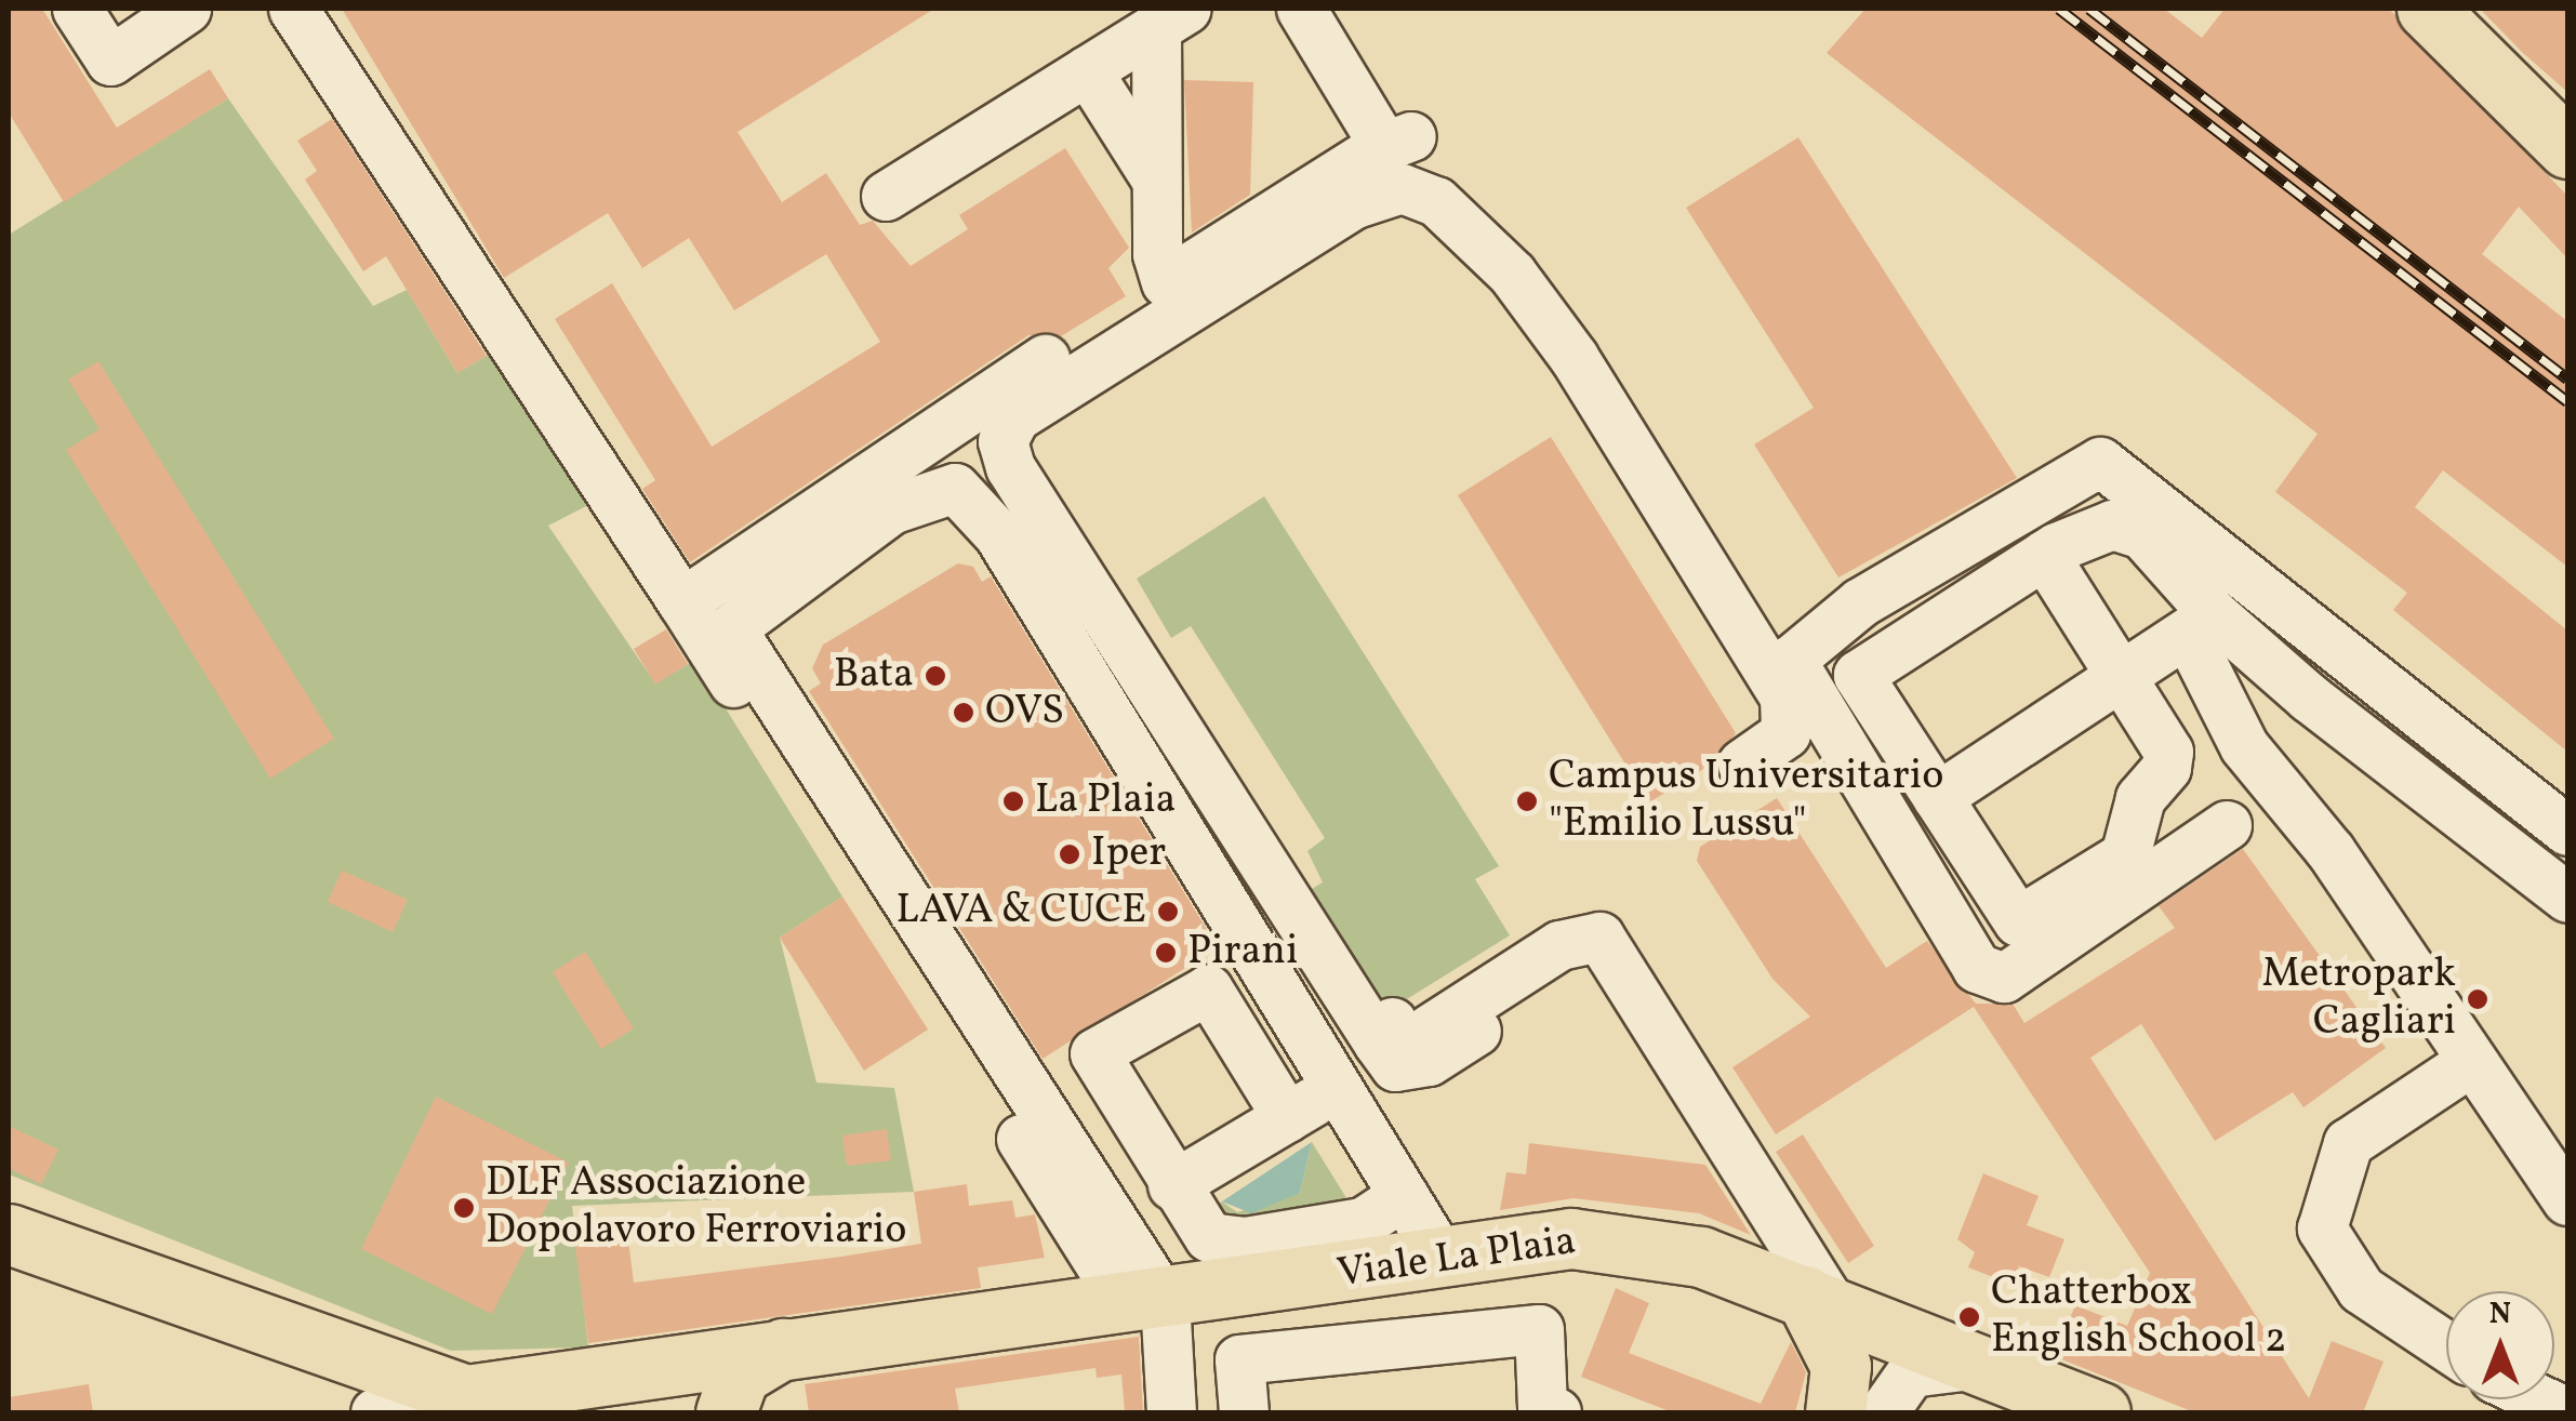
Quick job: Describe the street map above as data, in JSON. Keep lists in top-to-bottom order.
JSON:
{
  "streets": {
    "main road": ["Viale La Plaia"]
  },
  "places": [
    "Bata",
    "OVS",
    "La Plaia",
    "Campus Universitario \"Emilio Lussu\"",
    "Iper",
    "LAVA & CUCE",
    "Pirani",
    "Metropark Cagliari",
    "DLF Associazione Dopolavoro Ferroviario",
    "Chatterbox English School 2"
  ],
  "north": "top"
}
